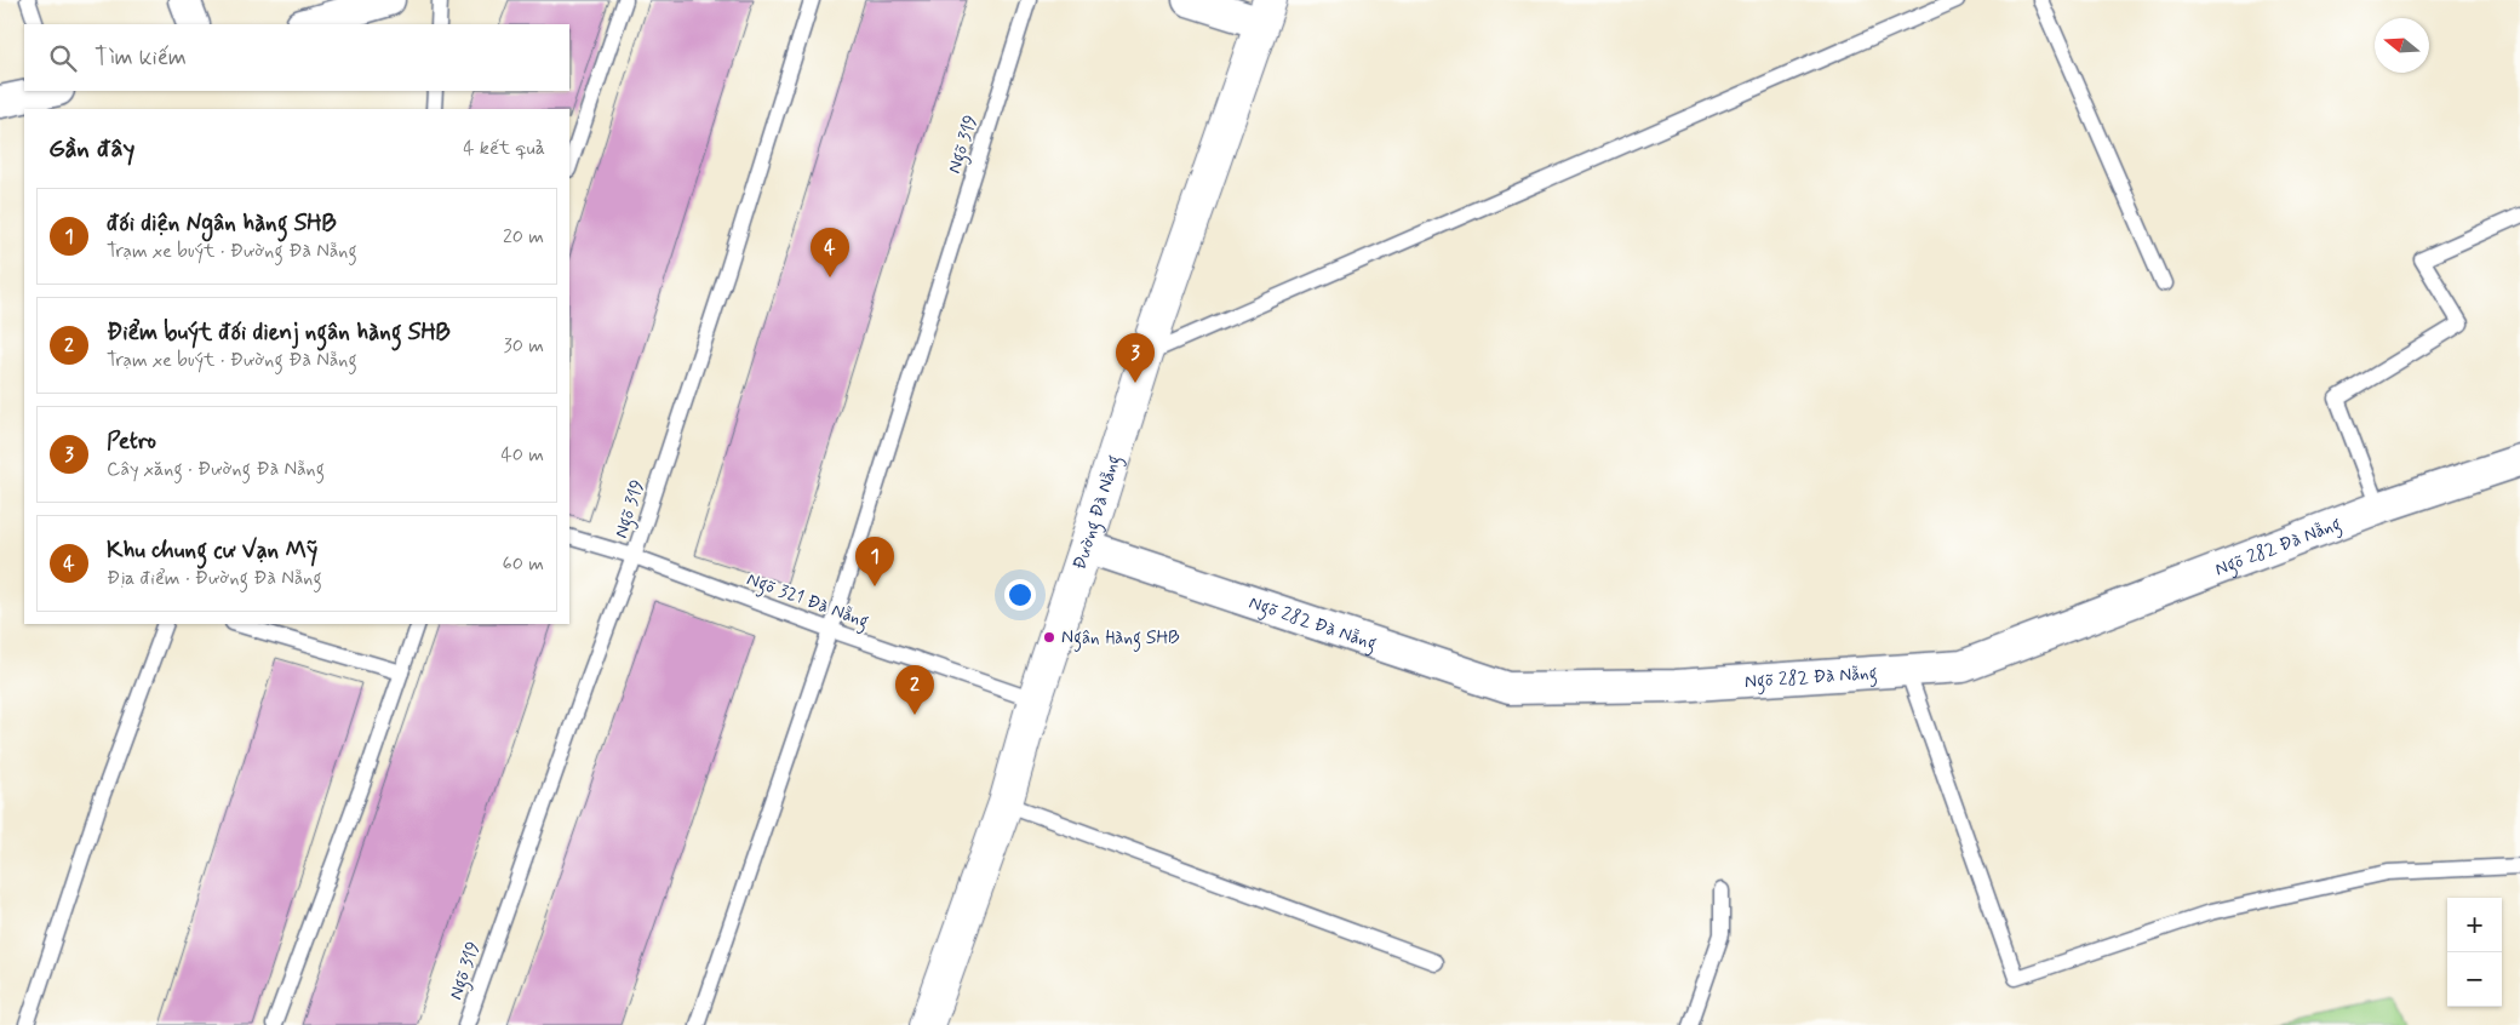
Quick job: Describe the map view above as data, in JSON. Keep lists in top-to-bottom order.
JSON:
{
  "streets": {
    "main road": ["Đường Đà Nẵng"],
    "street": ["Ngõ 282 Đà Nẵng"],
    "lane": ["Ngõ 319", "Ngõ 321 Đà Nẵng"]
  },
  "crossings": [
    ["Ngõ 319", "Ngõ 321 Đà Nẵng"],
    ["Đường Đà Nẵng", "Ngõ 282 Đà Nẵng"],
    ["Đường Đà Nẵng", "Ngõ 321 Đà Nẵng"]
  ],
  "places": ["Ngân Hàng SHB"],
  "north": "left",
  "page": {
    "search": "Tìm kiếm",
    "heading": ["Gần đây", "4 kết quả"],
    "list": [
      {
        "mark": "1",
        "name": "đối diện Ngân hàng SHB",
        "note": "Trạm xe buýt · Đường Đà Nẵng",
        "value": "20 m"
      },
      {
        "mark": "2",
        "name": "Điểm buýt đối dienj ngân hàng SHB",
        "note": "Trạm xe buýt · Đường Đà Nẵng",
        "value": "30 m"
      },
      {
        "mark": "3",
        "name": "Petro",
        "note": "Cây xăng · Đường Đà Nẵng",
        "value": "40 m"
      },
      {
        "mark": "4",
        "name": "Khu chung cư Vạn Mỹ",
        "note": "Địa điểm · Đường Đà Nẵng",
        "value": "60 m"
      }
    ],
    "pins": [
      "4",
      "3",
      "1",
      "2"
    ],
    "map_buttons": ["+", "−"]
  }
}
